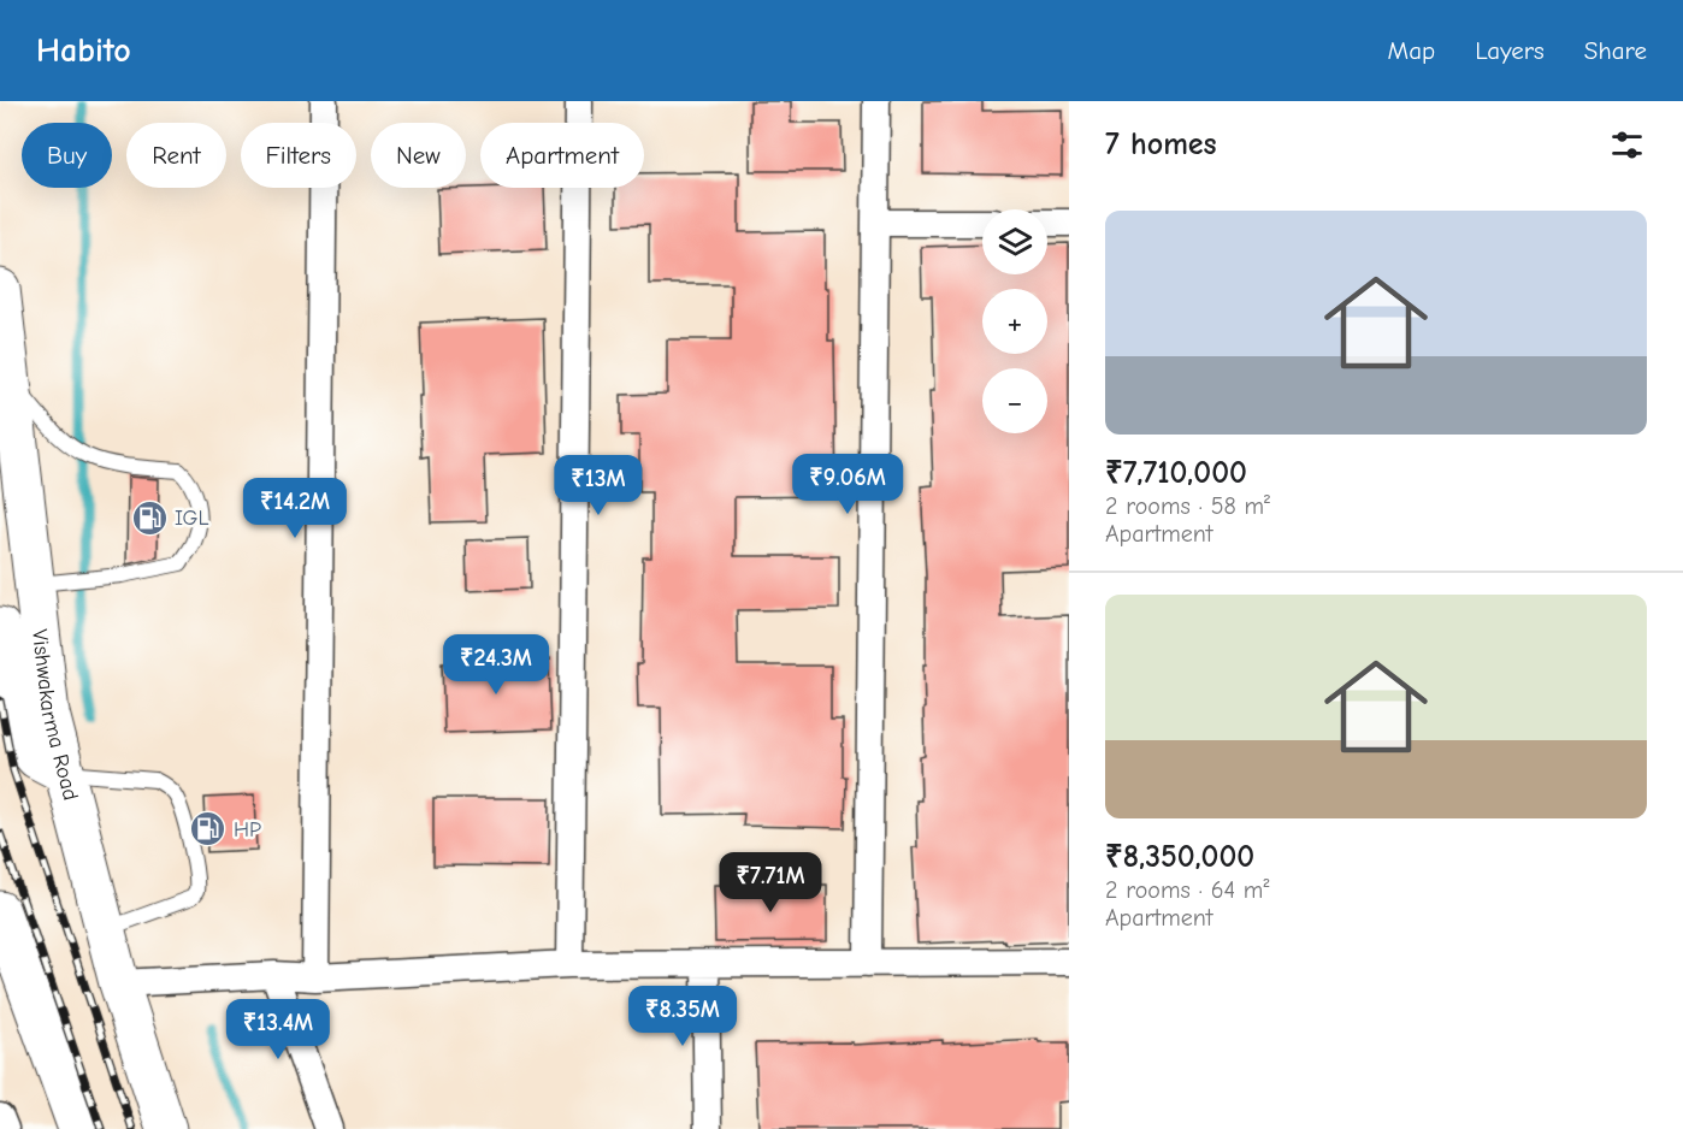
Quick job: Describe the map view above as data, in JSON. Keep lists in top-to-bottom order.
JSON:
{
  "streets": {
    "main road": ["Vishwakarma Road"]
  },
  "places": {
    "fuel station": ["IGL", "HP"]
  },
  "page": {
    "header": "Habito",
    "nav": ["Map", "Layers", "Share"],
    "heading": "7 homes",
    "chip": [
      "Buy",
      "Rent",
      "Filters",
      "New",
      "Apartment"
    ],
    "list": [
      {
        "name": "₹7,710,000",
        "note": "2 rooms · 58 m² · Apartment"
      },
      {
        "name": "₹8,350,000",
        "note": "2 rooms · 64 m² · Apartment"
      }
    ],
    "map_buttons": ["+", "−"],
    "price": [
      "₹9.06M",
      "₹13M",
      "₹14.2M",
      "₹24.3M",
      "₹7.71M",
      "₹8.35M",
      "₹13.4M"
    ]
  }
}
